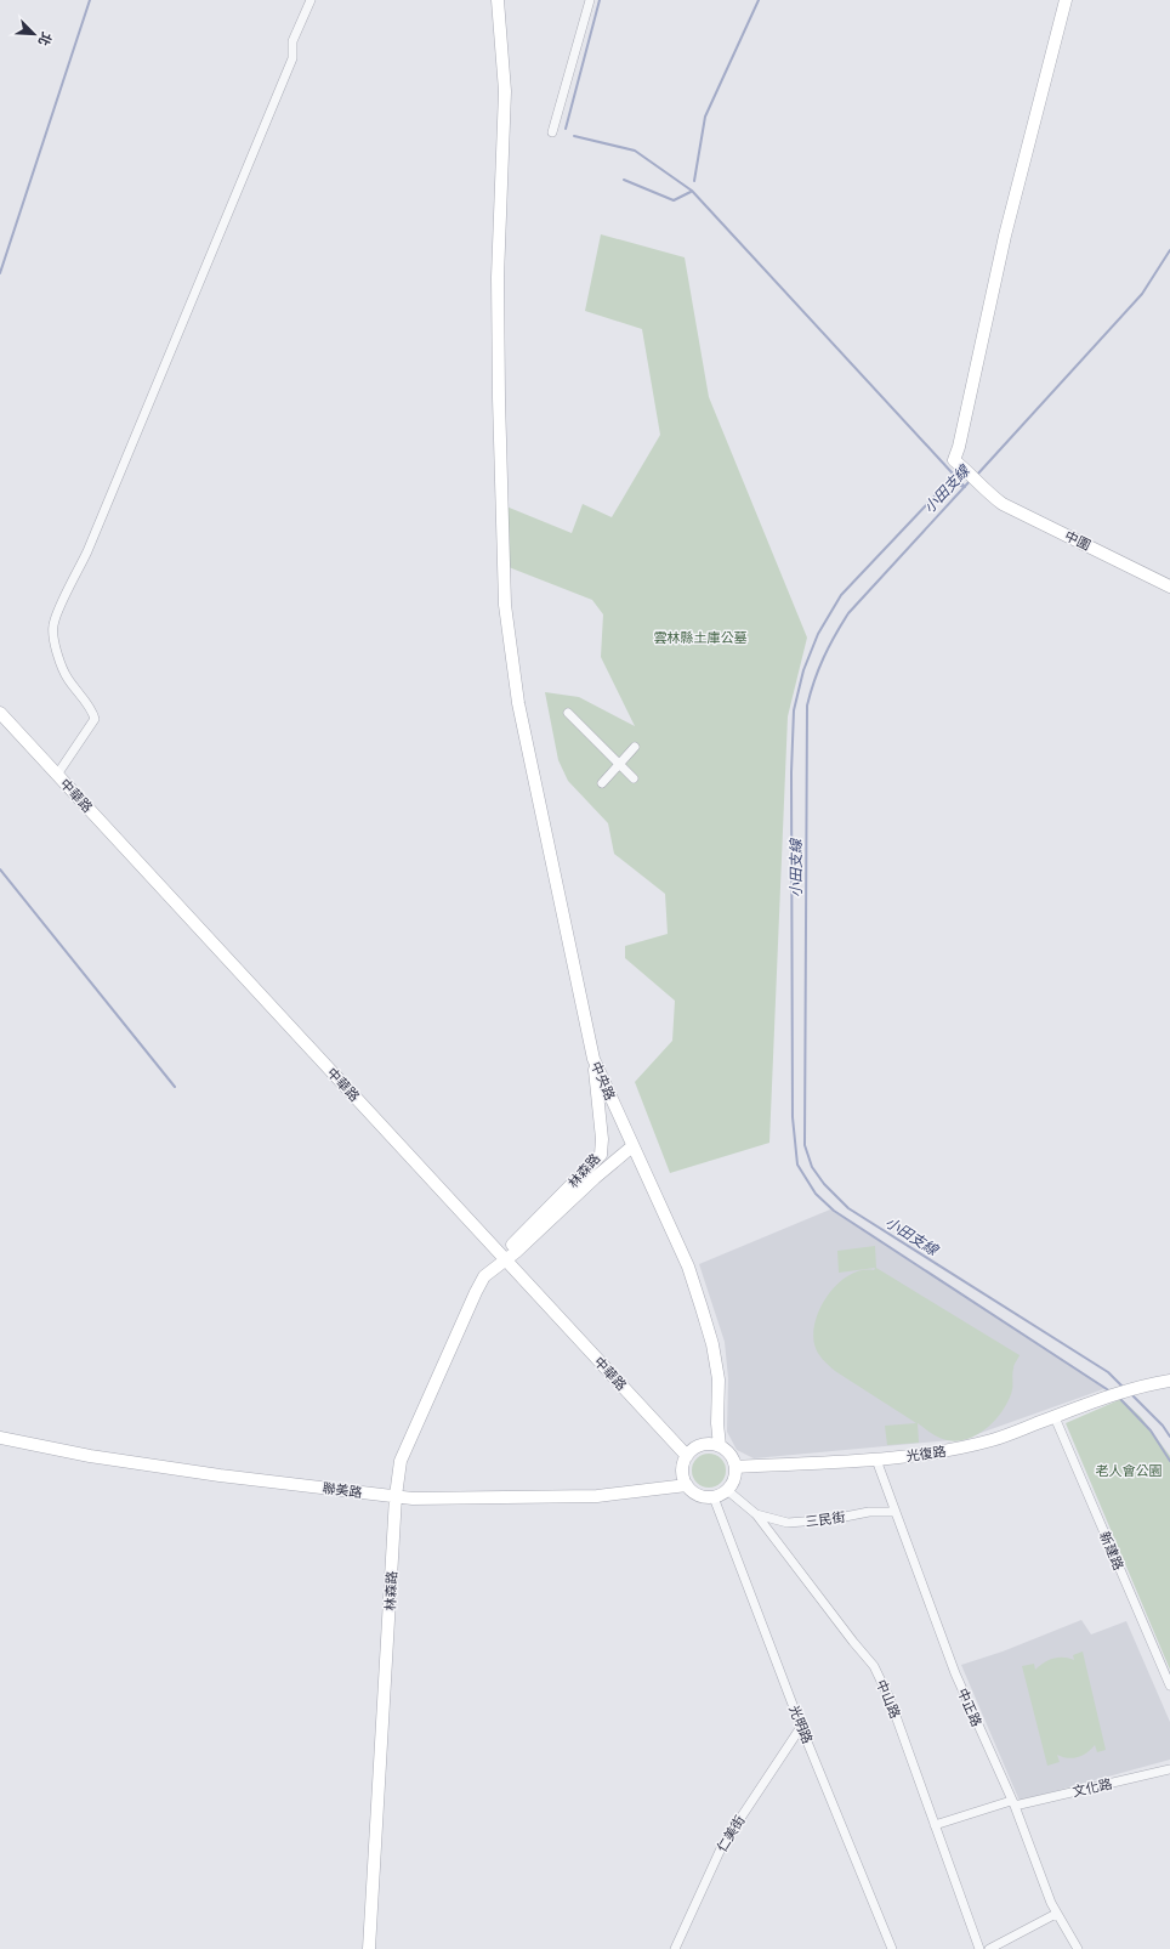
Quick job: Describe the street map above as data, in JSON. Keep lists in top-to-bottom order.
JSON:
{
  "streets": {
    "main road": [
      "中圍",
      "中華路",
      "中央路",
      "林森路",
      "光復路",
      "聯美路"
    ],
    "street": [
      "三民街",
      "新建路",
      "中山路",
      "中正路",
      "光明路",
      "文化路",
      "仁美街"
    ]
  },
  "crossings": [
    ["中華路", "中央路"],
    ["中華路", "林森路"],
    ["中華路", "光復路"],
    ["中華路", "聯美路"],
    ["中華路", "中山路"],
    ["中華路", "光明路"],
    ["中央路", "林森路"],
    ["中央路", "光復路"],
    ["中央路", "聯美路"],
    ["中央路", "中山路"],
    ["中央路", "光明路"],
    ["林森路", "聯美路"],
    ["光復路", "聯美路"],
    ["光復路", "新建路"],
    ["光復路", "中山路"],
    ["光復路", "中正路"],
    ["光復路", "光明路"],
    ["聯美路", "中山路"],
    ["聯美路", "光明路"],
    ["三民街", "中山路"],
    ["三民街", "中正路"],
    ["中山路", "光明路"],
    ["中山路", "文化路"],
    ["中正路", "文化路"],
    ["光明路", "仁美街"]
  ],
  "water": ["小田支線"],
  "parks": ["雲林縣土庫公墓", "老人會公園"],
  "north": "bottom right"
}
